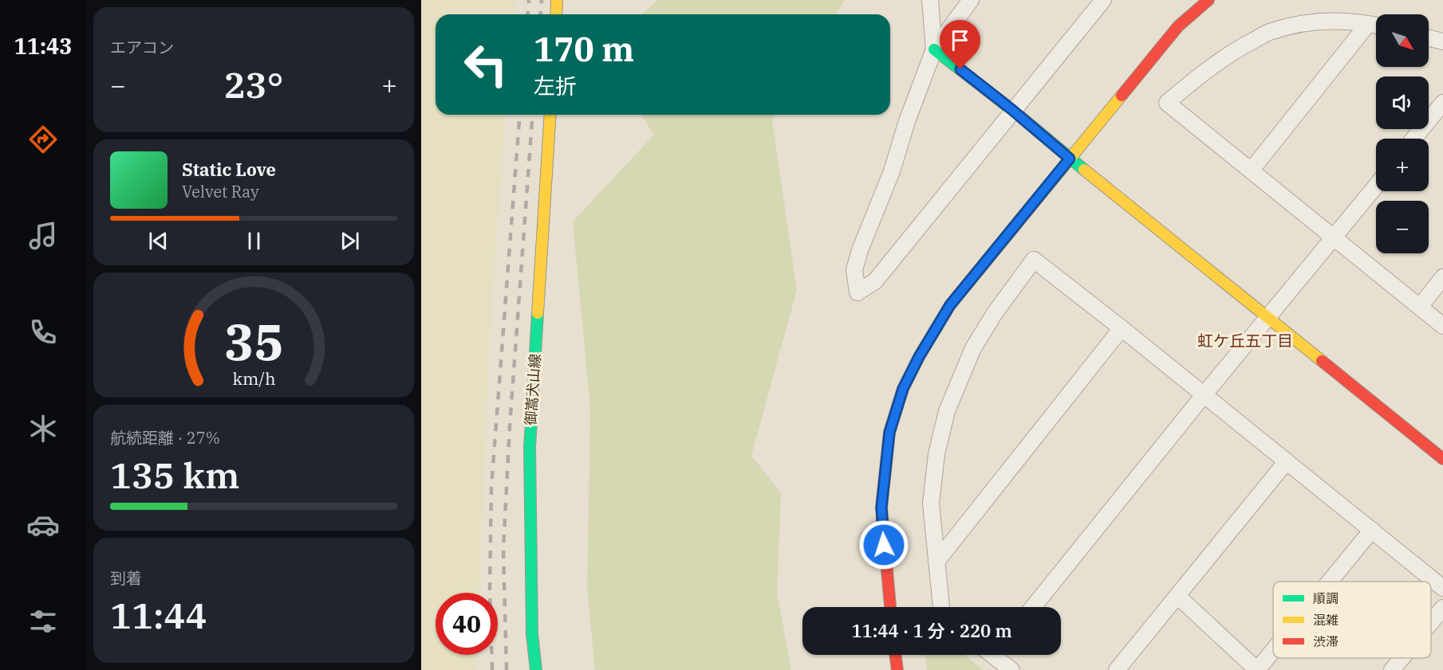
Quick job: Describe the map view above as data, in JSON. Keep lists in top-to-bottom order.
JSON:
{
  "streets": {
    "street": ["御嵩犬山線"]
  },
  "districts": ["虹ケ丘五丁目"],
  "legend": ["順調", "混雑", "渋滞"],
  "north": "bottom right",
  "page": {
    "tabs": "11:43",
    "tile": [
      "エアコン",
      ["航続距離 · 27%", "135 km"],
      ["到着", "11:44"]
    ],
    "map_buttons": ["+", "−"],
    "turn": ["170 m", "左折"],
    "heat": ["−", "23°", "+"],
    "song": ["Static Love", "Velvet Ray"],
    "limit": "40",
    "trip": "11:44 · 1 分 · 220 m",
    "gauge": ["35", "km/h"]
  }
}
